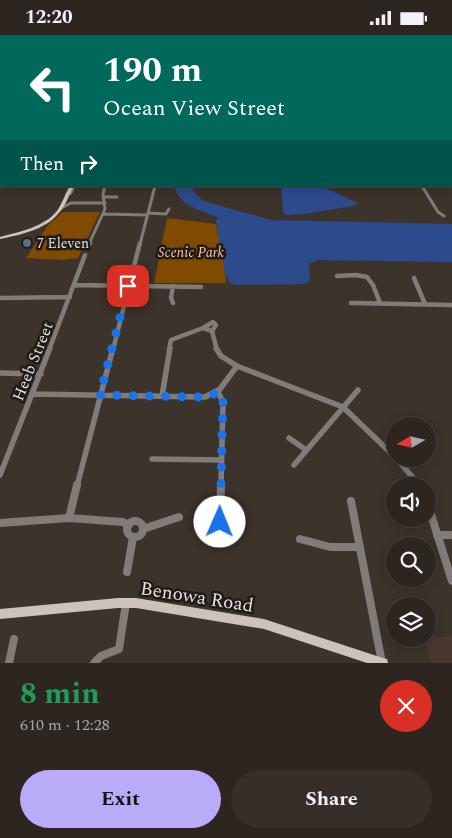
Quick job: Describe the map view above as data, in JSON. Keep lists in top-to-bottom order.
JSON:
{
  "streets": {
    "main road": ["Benowa Road"],
    "street": ["Heeb Street"]
  },
  "parks": ["Scenic Park"],
  "places": ["7 Eleven"],
  "north": "left",
  "page": {
    "status": "12:20",
    "turn": ["190 m", "Ocean View Street"],
    "then": "Then",
    "heading": ["8 min", "610 m · 12:28"],
    "buttons": ["Exit", "Share"]
  }
}
